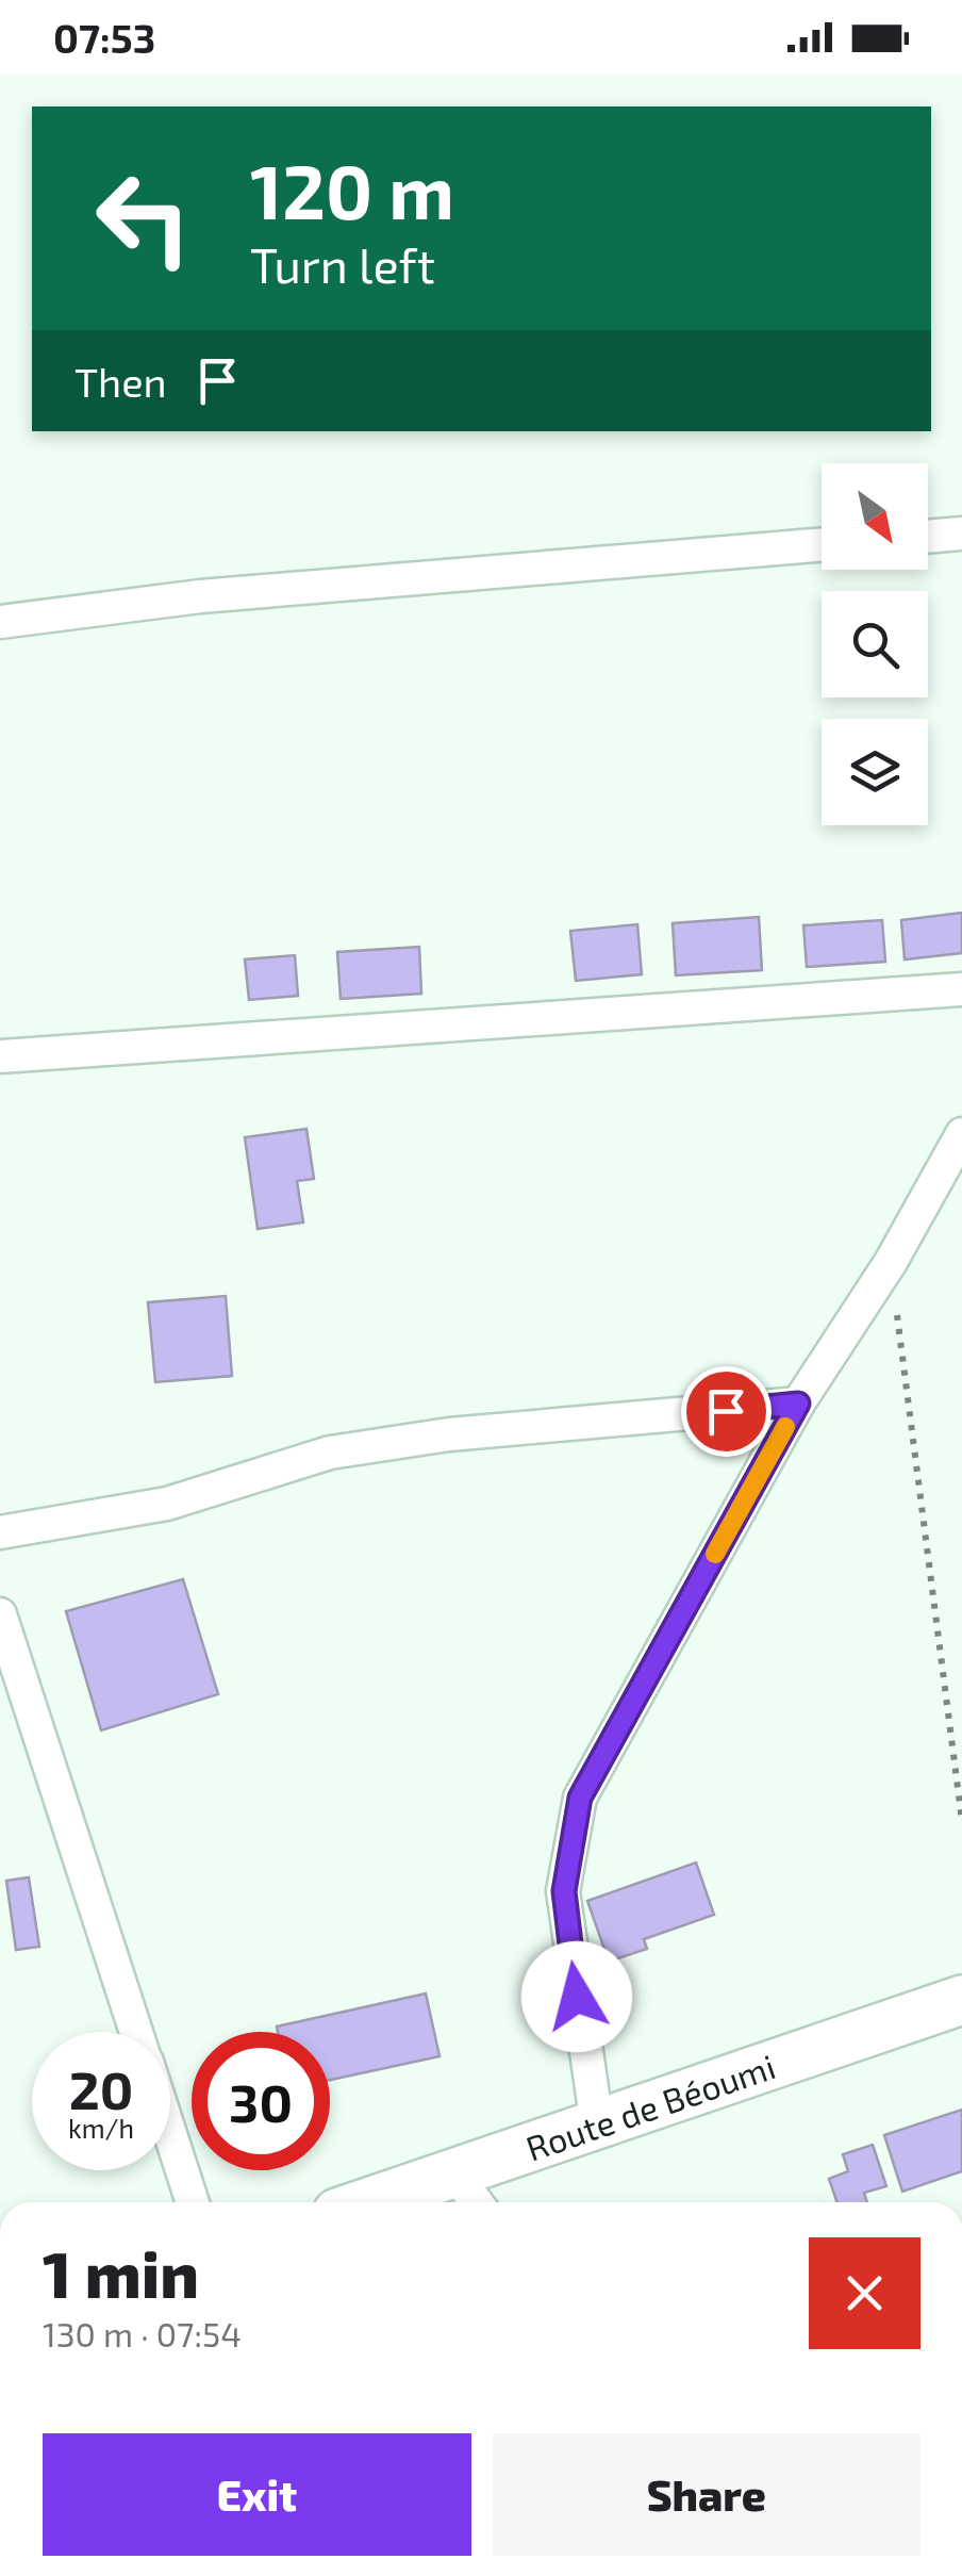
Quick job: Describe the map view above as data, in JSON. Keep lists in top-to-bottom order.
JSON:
{
  "streets": {
    "main road": ["Route de Béoumi"]
  },
  "north": "bottom right",
  "page": {
    "status": "07:53",
    "turn": ["120 m", "Turn left"],
    "then": "Then",
    "speed": "20 km/h",
    "limit": "30",
    "heading": ["1 min", "130 m · 07:54"],
    "buttons": ["Exit", "Share"]
  }
}
